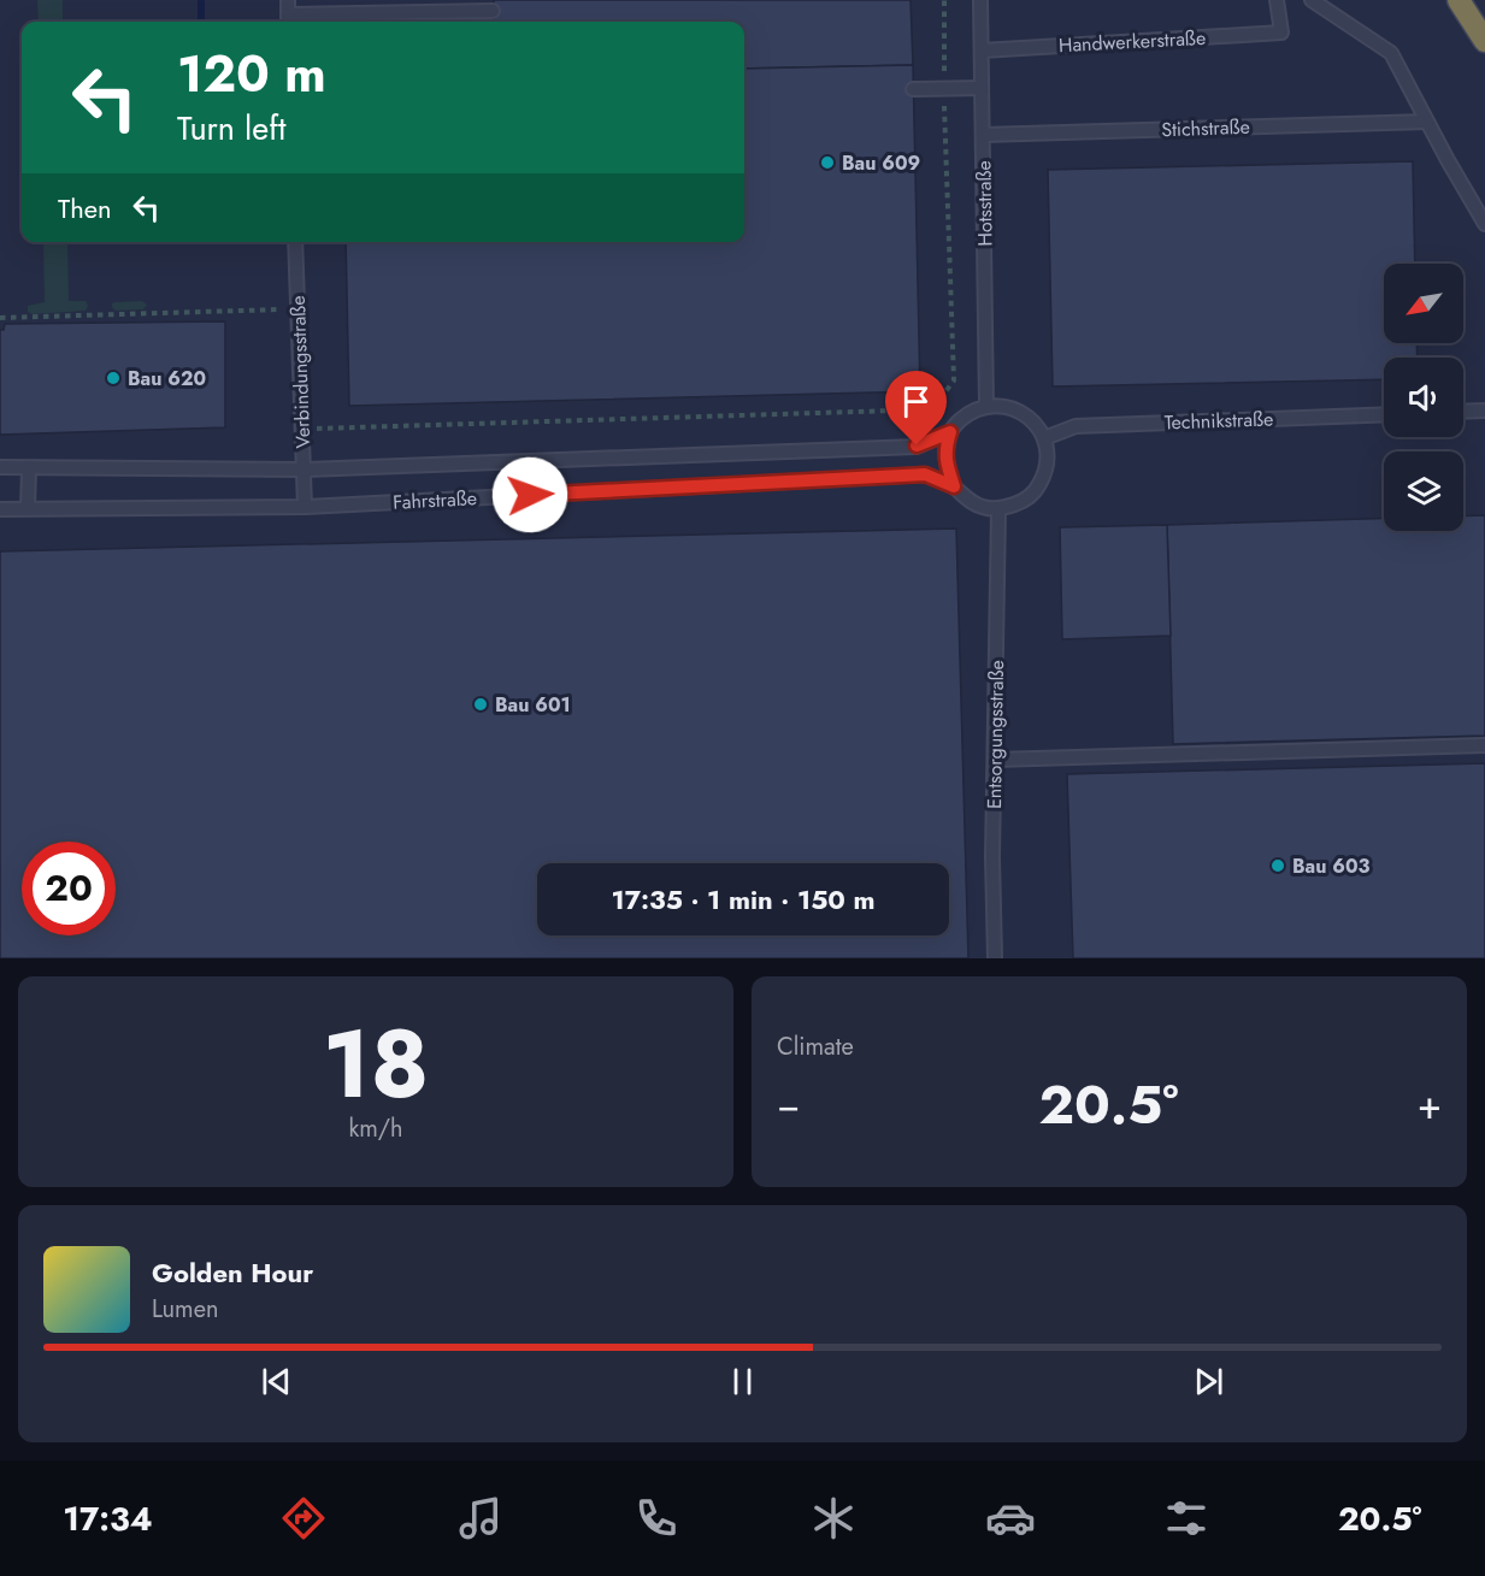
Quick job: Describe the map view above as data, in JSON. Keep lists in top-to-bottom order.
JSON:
{
  "streets": {
    "lane": [
      "Handwerkerstraße",
      "Stichstraße",
      "Hotsstraße",
      "Verbindungsstraße",
      "Technikstraße",
      "Fahrstraße",
      "Entsorgungsstraße"
    ]
  },
  "crossings": [
    ["Handwerkerstraße", "Hotsstraße"],
    ["Stichstraße", "Hotsstraße"],
    ["Hotsstraße", "Technikstraße"],
    ["Hotsstraße", "Fahrstraße"],
    ["Hotsstraße", "Entsorgungsstraße"],
    ["Verbindungsstraße", "Fahrstraße"],
    ["Technikstraße", "Fahrstraße"],
    ["Technikstraße", "Entsorgungsstraße"],
    ["Fahrstraße", "Entsorgungsstraße"]
  ],
  "places": [
    "Bau 609",
    "Bau 620",
    "Bau 601",
    "Bau 603"
  ],
  "north": "bottom left",
  "page": {
    "turn": ["120 m", "Turn left"],
    "then": "Then",
    "limit": "20",
    "trip": "17:35 · 1 min · 150 m",
    "tile": [
      ["18", "km/h"],
      "Climate"
    ],
    "heat": ["−", "20.5°", "+"],
    "song": ["Golden Hour", "Lumen"],
    "tabs": ["17:34", "20.5°"]
  }
}
